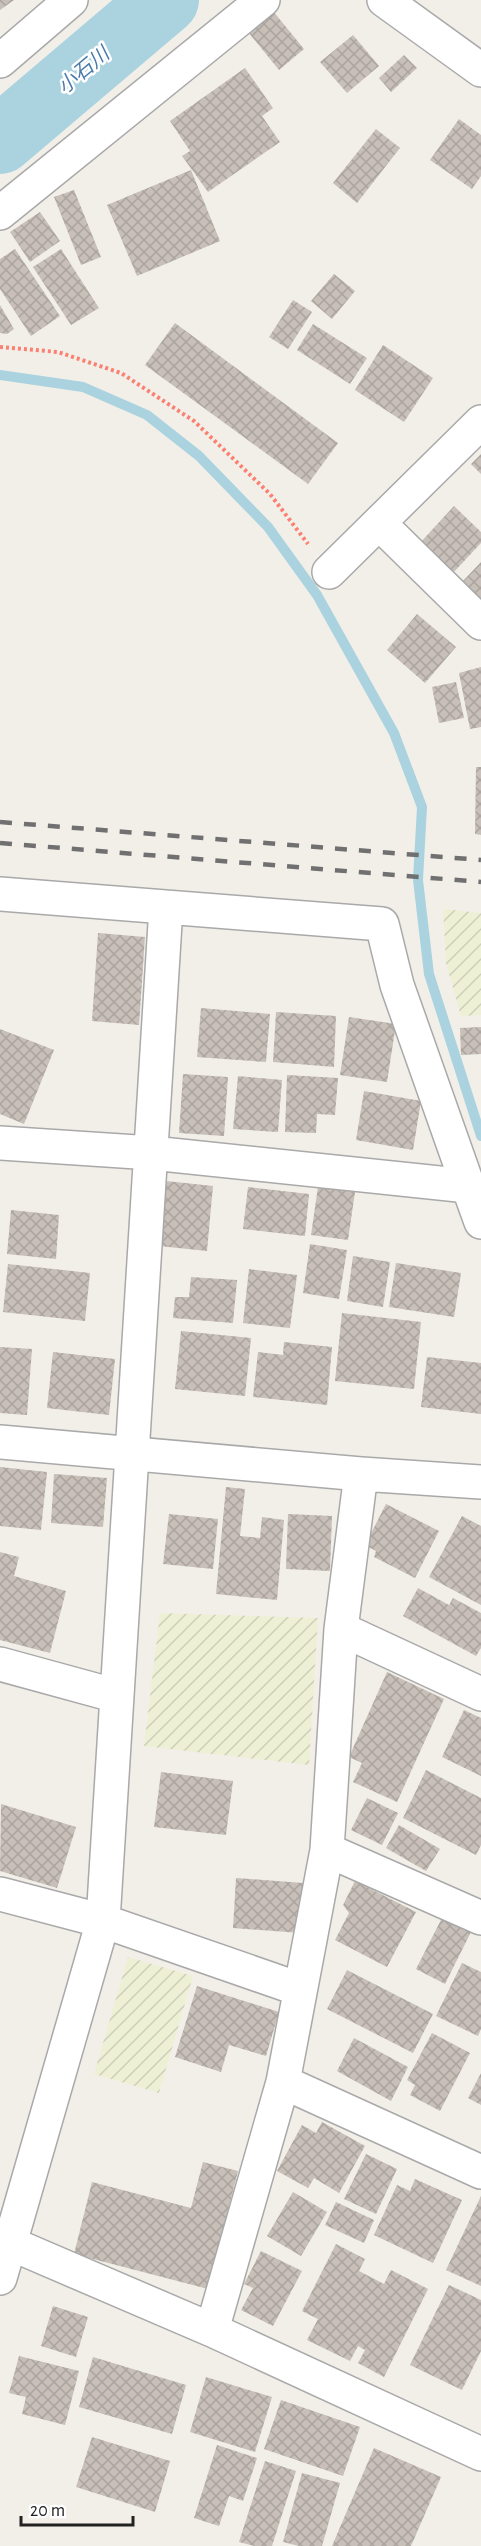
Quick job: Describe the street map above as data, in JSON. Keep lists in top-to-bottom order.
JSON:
{
  "water": ["小石川"],
  "scale_bar": "20 m"
}
